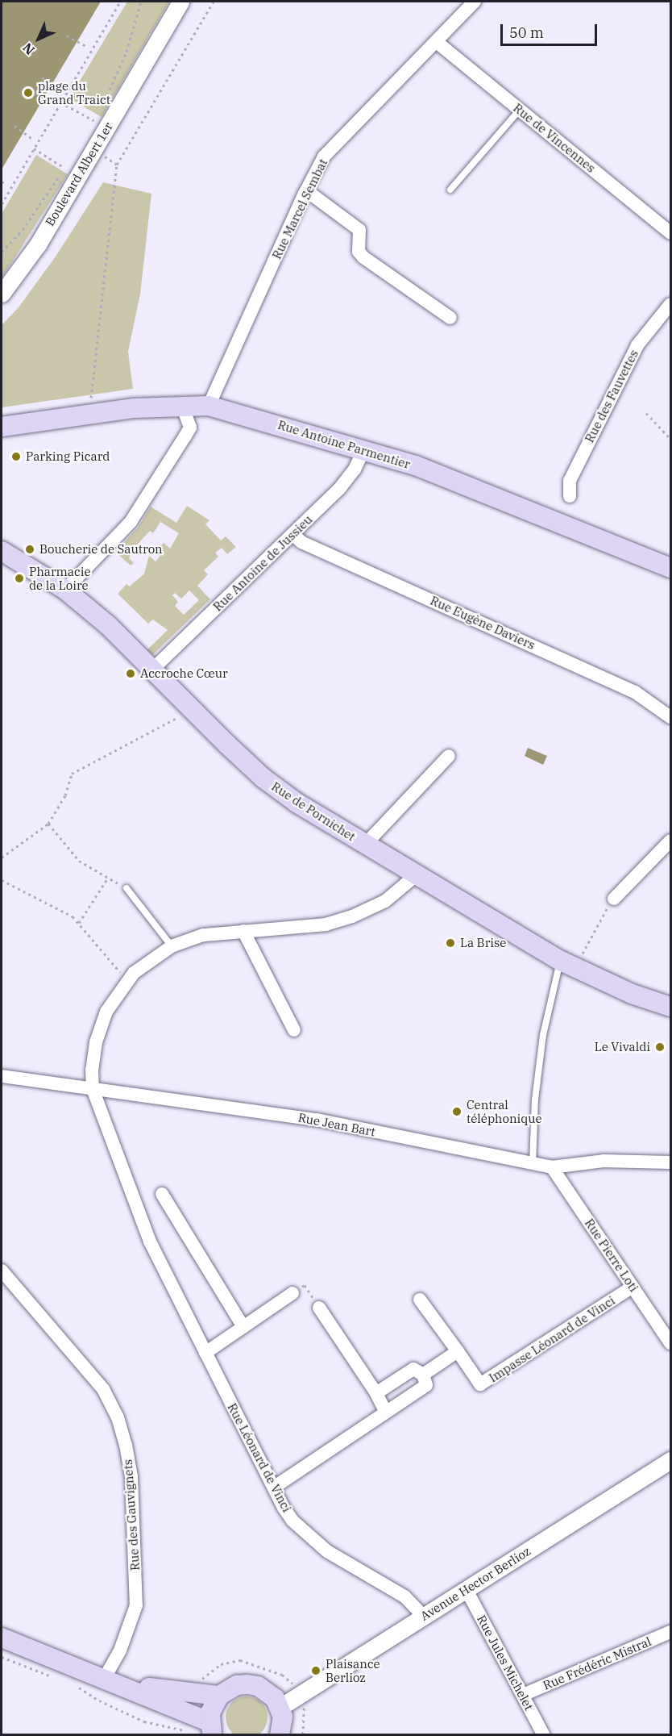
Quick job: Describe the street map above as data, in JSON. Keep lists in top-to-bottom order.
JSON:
{
  "streets": {
    "main road": ["Rue Antoine Parmentier", "Rue de Pornichet"],
    "street": [
      "Rue de Vincennes",
      "Boulevard Albert 1er",
      "Rue Marcel Sembat",
      "Rue des Fauvettes",
      "Rue Antoine de Jussieu",
      "Rue Eugène Daviers",
      "Rue Jean Bart",
      "Rue Pierre Loti",
      "Impasse Léonard de Vinci",
      "Rue Léonard de Vinci",
      "Rue des Gauvignets",
      "Avenue Hector Berlioz",
      "Rue Jules Michelet",
      "Rue Frédéric Mistral"
    ]
  },
  "crossings": [
    ["Rue de Vincennes", "Rue Marcel Sembat"],
    ["Rue Marcel Sembat", "Rue Antoine Parmentier"],
    ["Rue Antoine Parmentier", "Rue Antoine de Jussieu"],
    ["Rue Antoine de Jussieu", "Rue Eugène Daviers"],
    ["Rue Antoine de Jussieu", "Rue de Pornichet"],
    ["Rue Jean Bart", "Rue Pierre Loti"],
    ["Rue Jean Bart", "Rue Léonard de Vinci"],
    ["Rue Pierre Loti", "Impasse Léonard de Vinci"],
    ["Rue Léonard de Vinci", "Avenue Hector Berlioz"],
    ["Avenue Hector Berlioz", "Rue Jules Michelet"],
    ["Rue Jules Michelet", "Rue Frédéric Mistral"]
  ],
  "places": [
    "plage du Grand Traict",
    "Parking Picard",
    "Boucherie de Sautron",
    "Pharmacie de la Loire",
    "Accroche Cœur",
    "La Brise",
    "Le Vivaldi",
    "Central téléphonique",
    "Plaisance Berlioz"
  ],
  "scale_bar": "50 m",
  "north": "bottom left"
}
